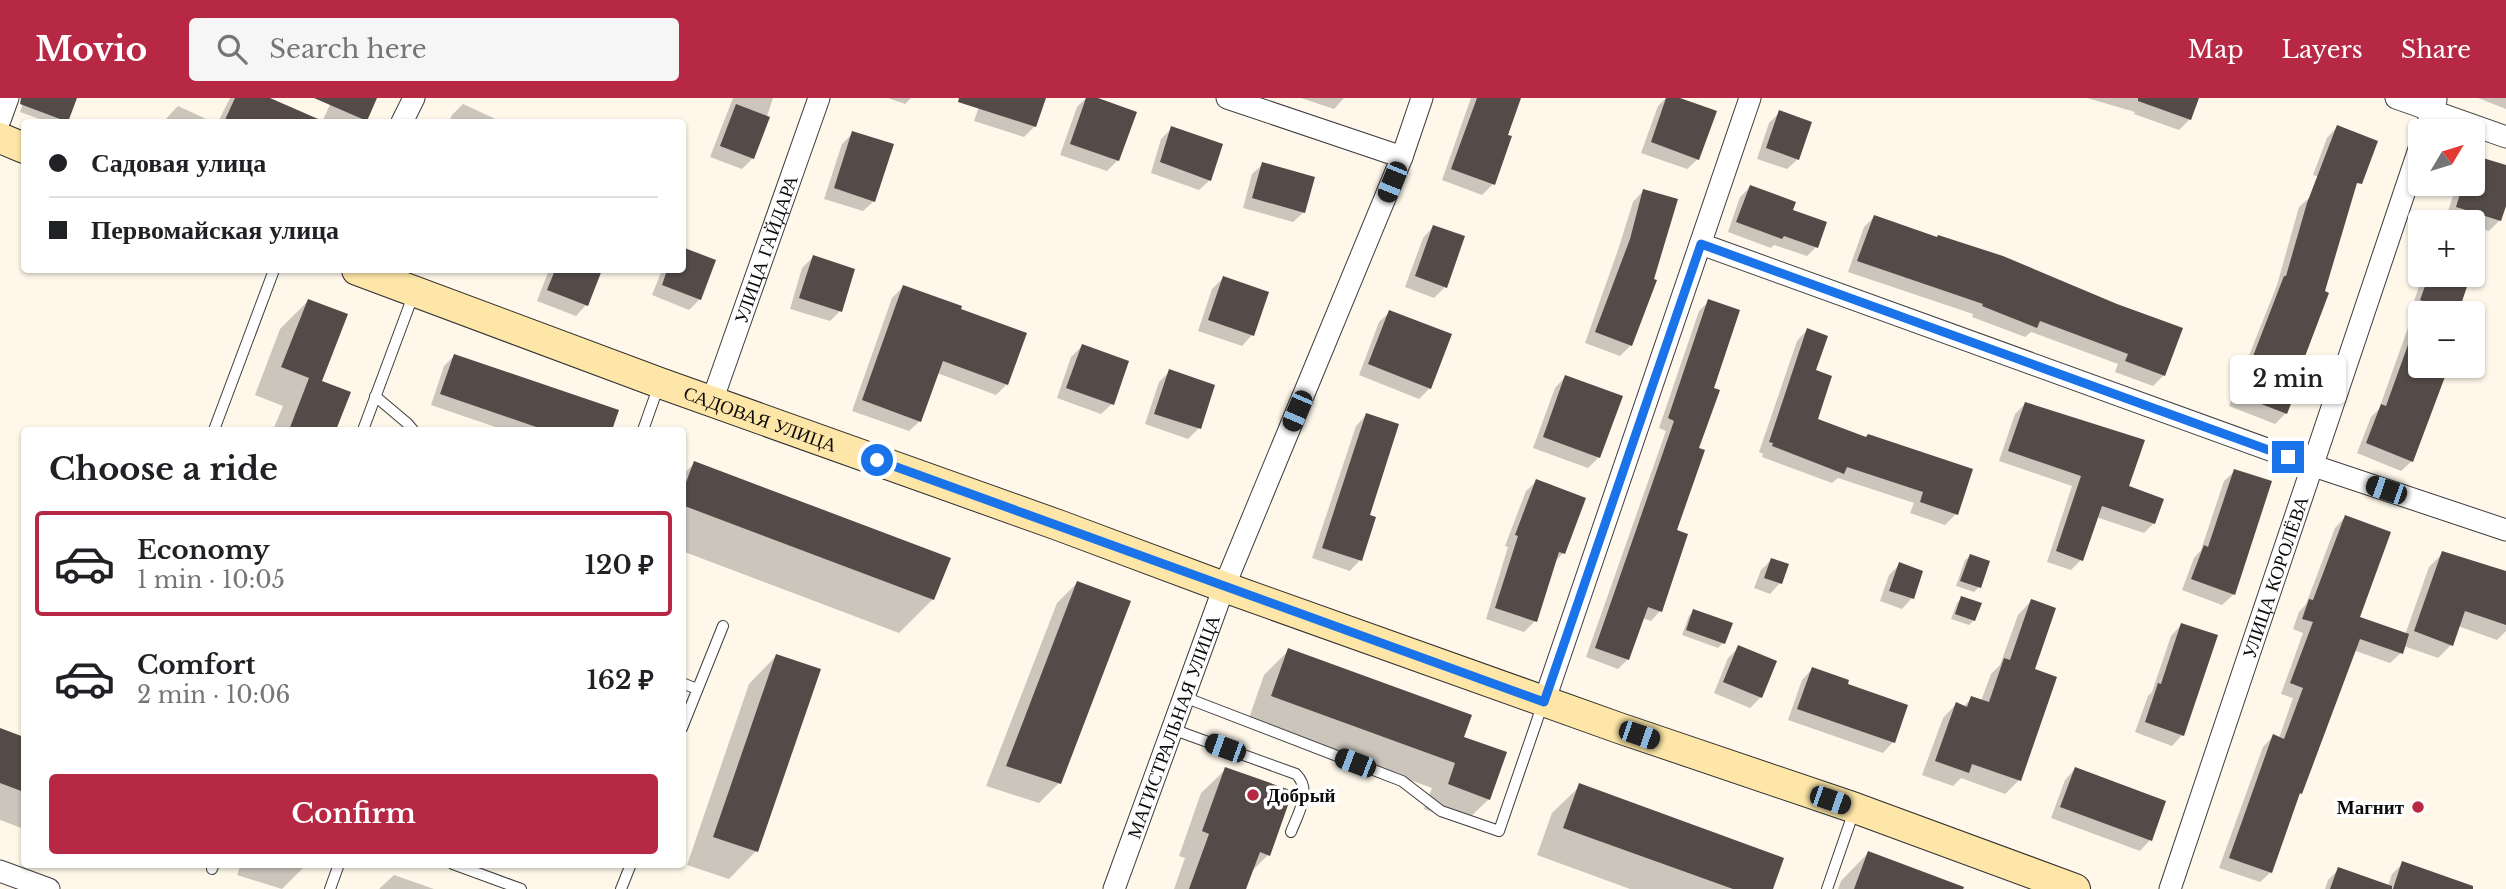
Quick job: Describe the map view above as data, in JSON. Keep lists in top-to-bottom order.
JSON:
{
  "streets": {
    "street": [
      "УЛИЦА ГАЙДАРА",
      "САДОВАЯ УЛИЦА",
      "УЛИЦА КОРОЛЁВА",
      "МАГИСТРАЛЬНАЯ УЛИЦА"
    ]
  },
  "crossings": [
    ["УЛИЦА ГАЙДАРА", "САДОВАЯ УЛИЦА"],
    ["САДОВАЯ УЛИЦА", "МАГИСТРАЛЬНАЯ УЛИЦА"]
  ],
  "places": ["Добрый", "Магнит"],
  "north": "top right",
  "page": {
    "header": "Movio",
    "search": "Search here",
    "nav": ["Map", "Layers", "Share"],
    "map_buttons": ["+", "−"],
    "banner": ["Садовая улица", "Первомайская улица"],
    "bubble": "2 min",
    "heading": "Choose a ride",
    "list": [
      {
        "name": "Economy",
        "note": "1 min · 10:05",
        "value": "120 ₽"
      },
      {
        "name": "Comfort",
        "note": "2 min · 10:06",
        "value": "162 ₽"
      }
    ],
    "buttons": "Confirm"
  }
}
